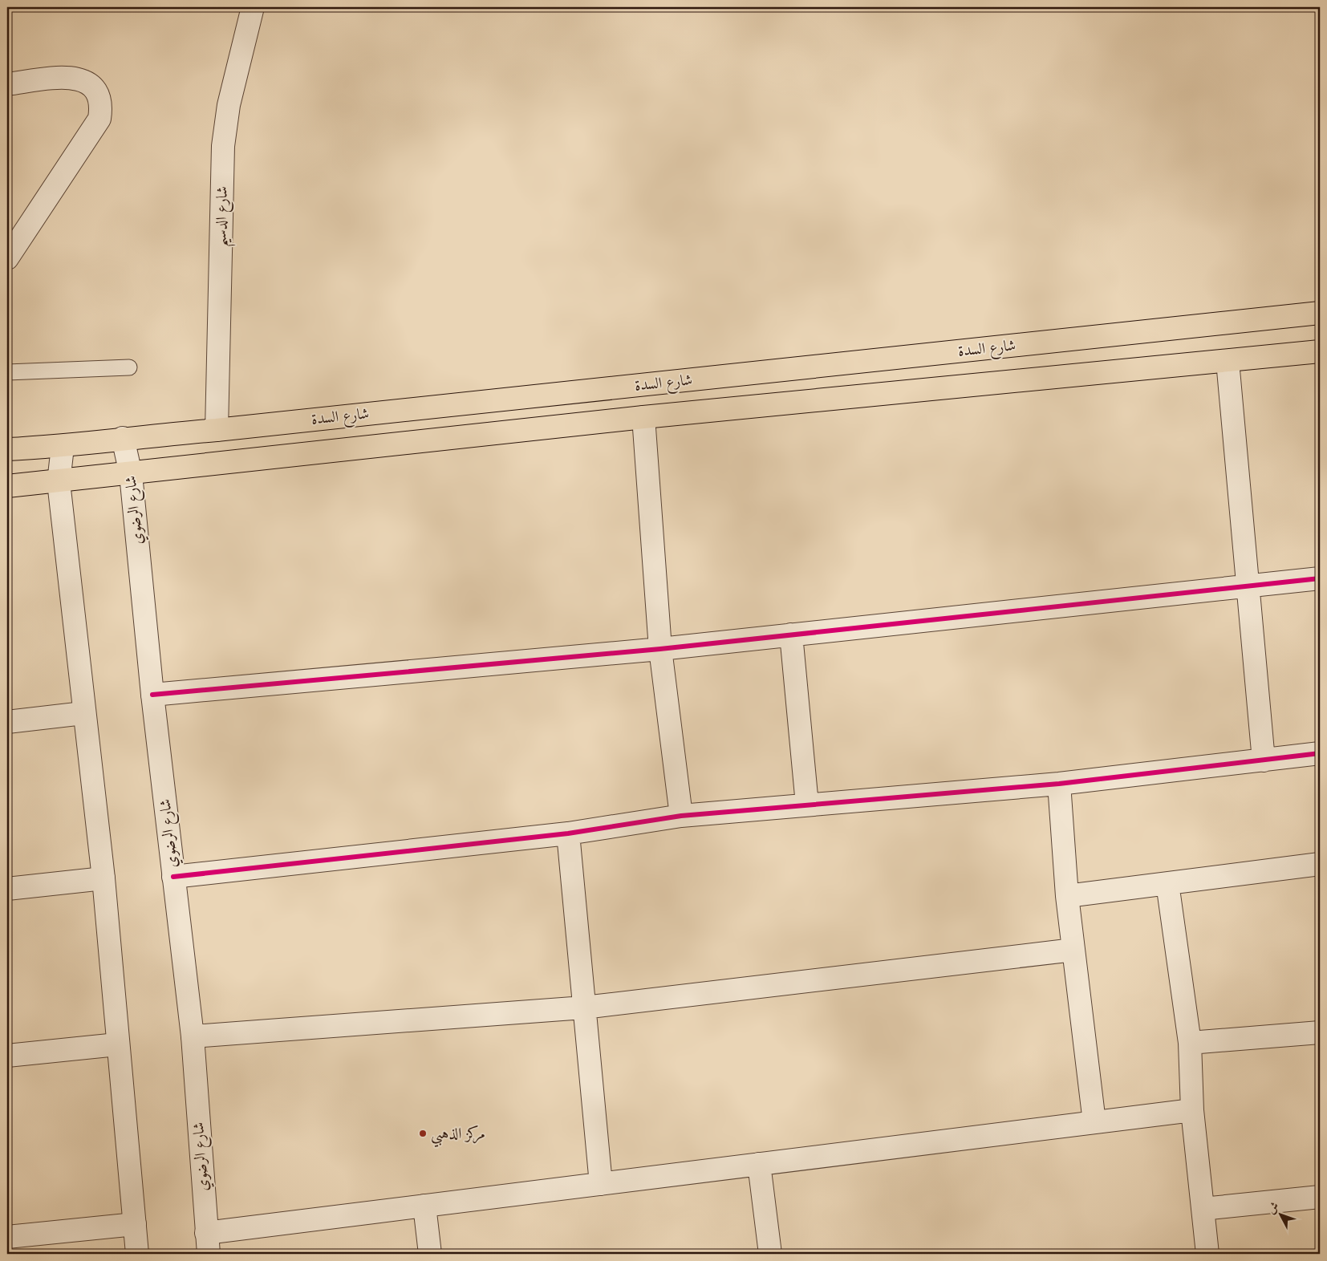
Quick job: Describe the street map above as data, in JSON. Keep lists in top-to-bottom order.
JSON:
{
  "streets": {
    "main road": ["شارع السدة"],
    "street": ["شارع الدسيم", "شارع الرضوي"]
  },
  "crossings": [
    ["شارع الدسيم", "شارع السدة"],
    ["شارع السدة", "شارع الرضوي"]
  ],
  "places": ["مركز الذهبي"],
  "north": "top left"
}
